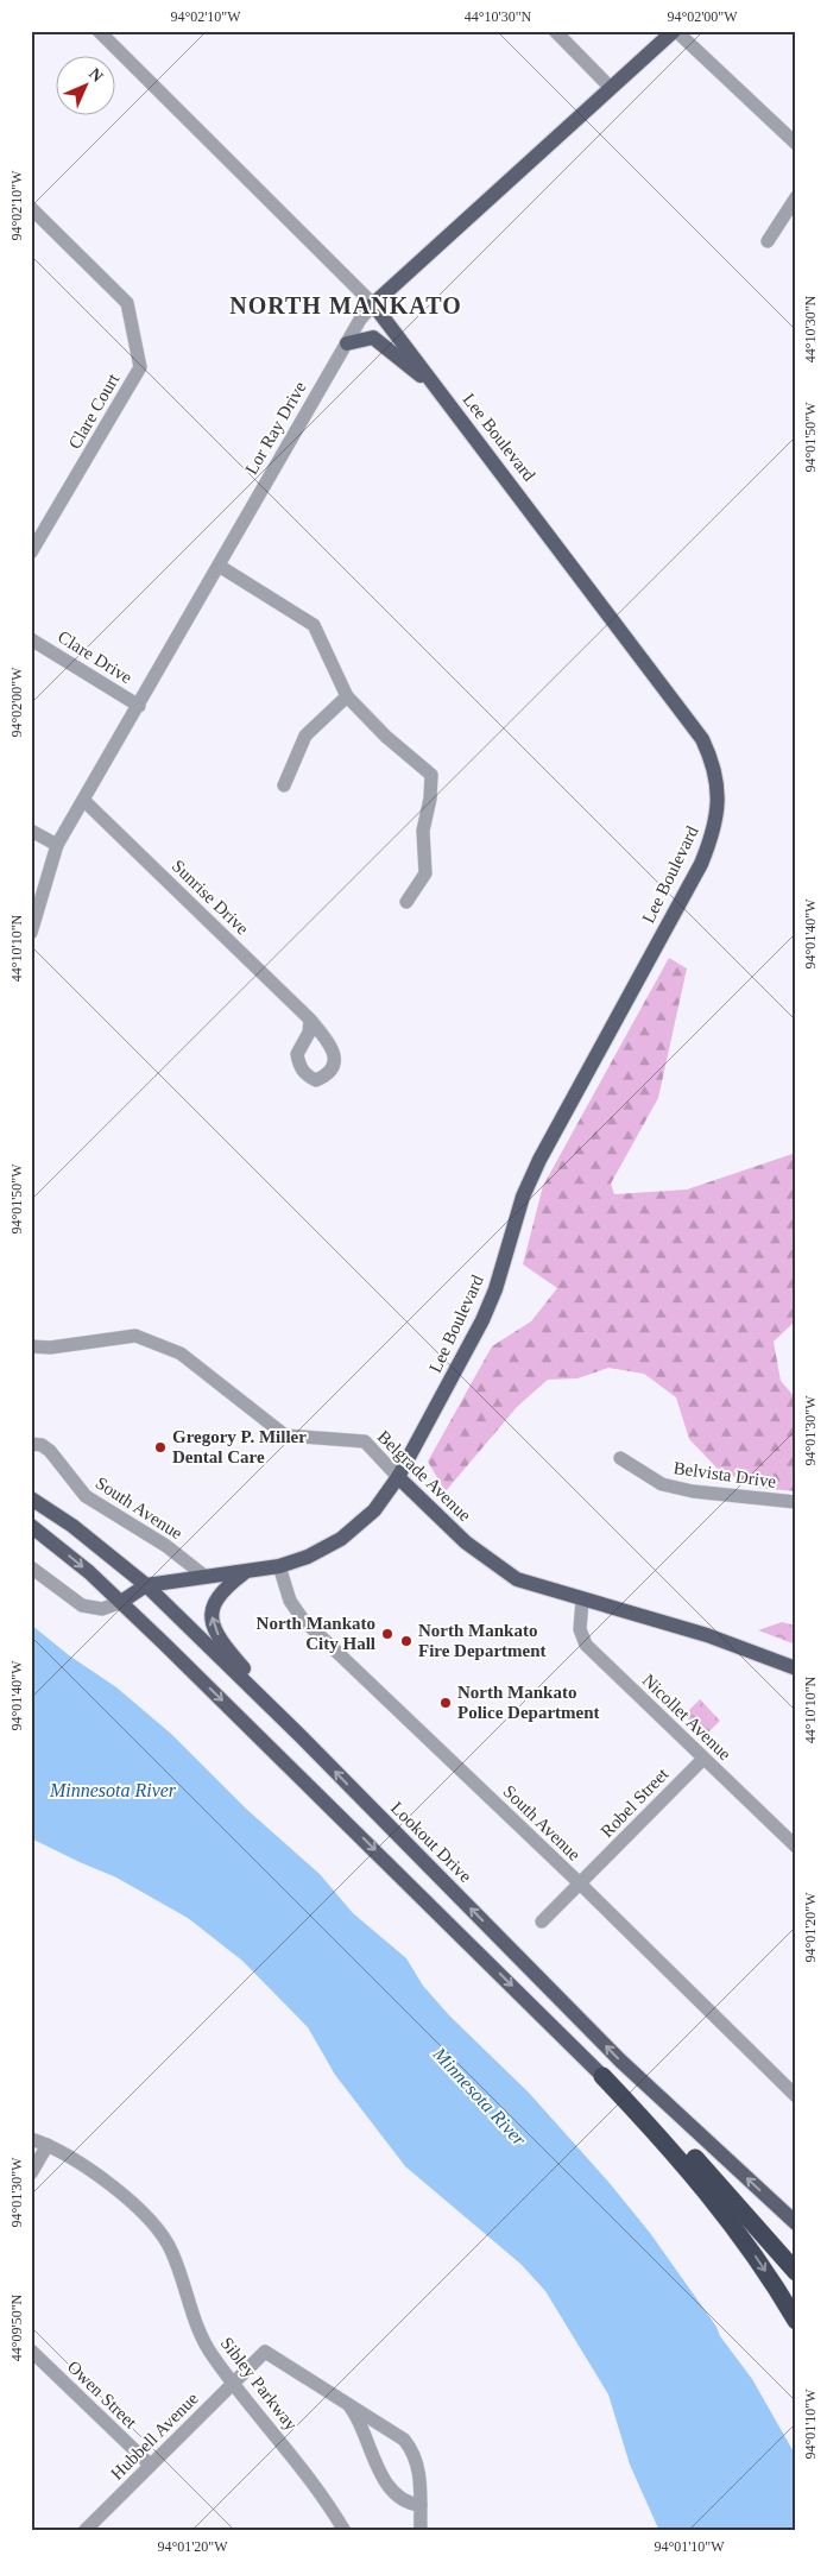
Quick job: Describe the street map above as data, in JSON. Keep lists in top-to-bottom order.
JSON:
{
  "streets": {
    "main road": [
      "Lor Ray Drive",
      "Lee Boulevard",
      "Belgrade Avenue",
      "Lookout Drive"
    ],
    "street": [
      "Clare Court",
      "Clare Drive",
      "Sunrise Drive",
      "Belvista Drive",
      "South Avenue",
      "Nicollet Avenue",
      "Robel Street",
      "Sibley Parkway",
      "Owen Street",
      "Hubbell Avenue"
    ]
  },
  "crossings": [
    ["Lor Ray Drive", "Lee Boulevard"],
    ["Lor Ray Drive", "Clare Drive"],
    ["Lor Ray Drive", "Sunrise Drive"],
    ["Lee Boulevard", "Belgrade Avenue"],
    ["Lee Boulevard", "South Avenue"],
    ["Lee Boulevard", "Lookout Drive"],
    ["Belgrade Avenue", "Nicollet Avenue"],
    ["South Avenue", "Robel Street"],
    ["Nicollet Avenue", "Robel Street"],
    ["Sibley Parkway", "Hubbell Avenue"],
    ["Owen Street", "Hubbell Avenue"]
  ],
  "districts": ["NORTH MANKATO"],
  "water": ["Minnesota River"],
  "places": [
    "Gregory P. Miller Dental Care",
    "North Mankato City Hall",
    "North Mankato Fire Department",
    "North Mankato Police Department"
  ],
  "north": "top right",
  "coordinates": [
    "94°02'10\"W",
    "44°10'30\"N",
    "94°02'00\"W",
    "94°01'50\"W",
    "94°01'40\"W",
    "44°10'10\"N",
    "94°01'30\"W",
    "94°01'20\"W",
    "44°09'50\"N",
    "94°01'10\"W"
  ]
}
